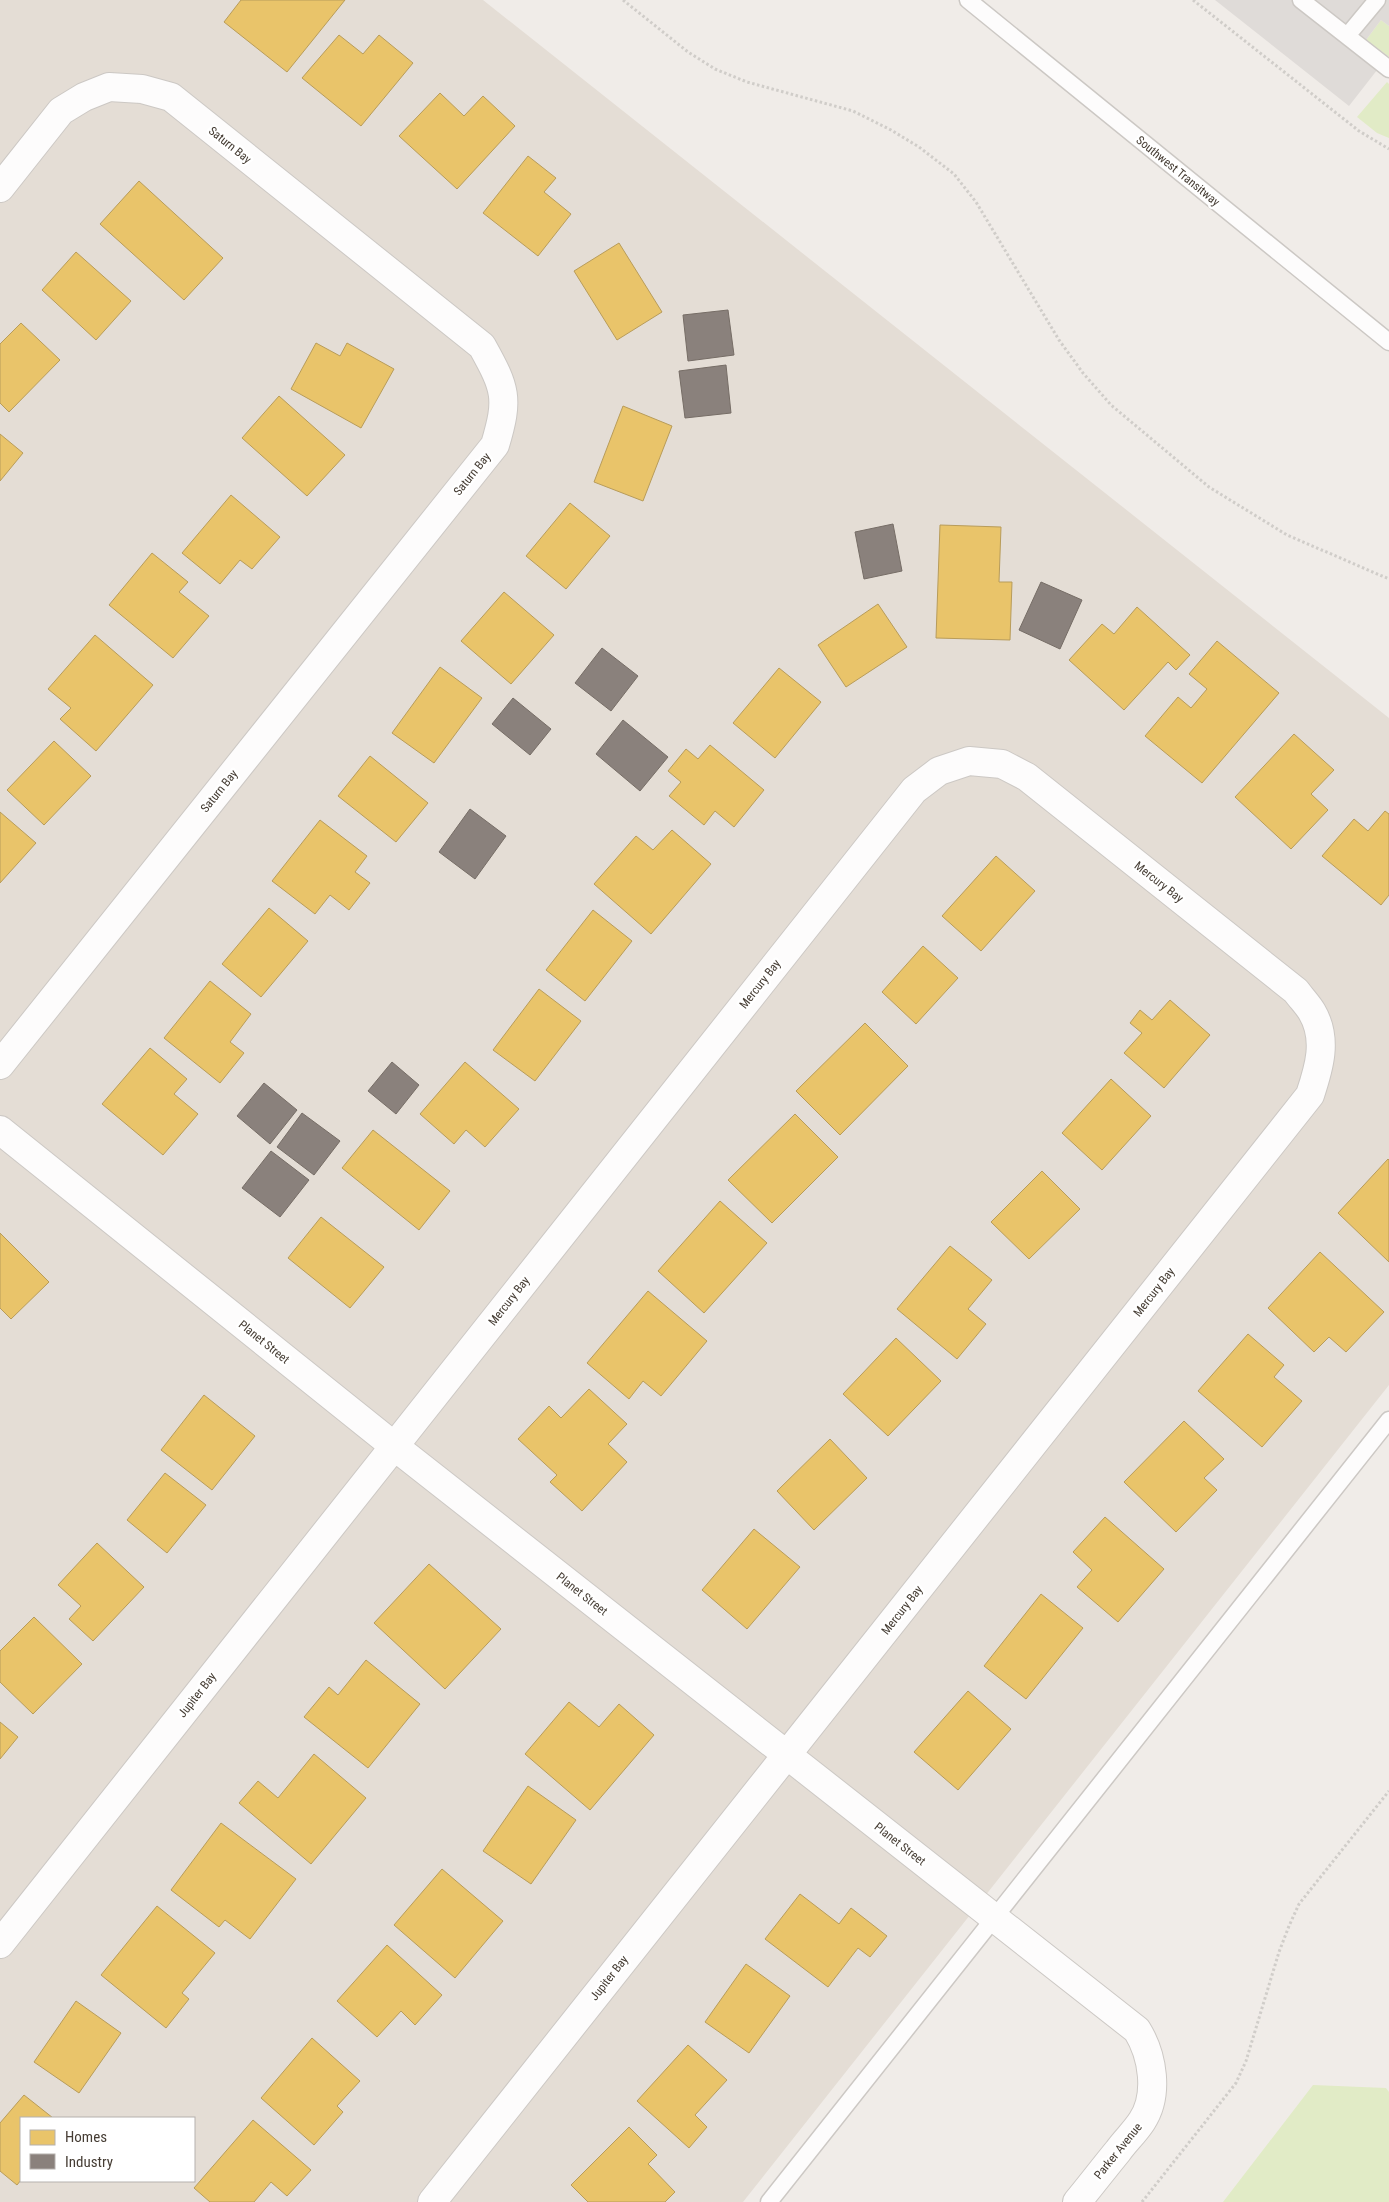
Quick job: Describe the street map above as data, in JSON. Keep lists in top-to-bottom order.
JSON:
{
  "streets": {
    "street": [
      "Saturn Bay",
      "Mercury Bay",
      "Planet Street",
      "Jupiter Bay",
      "Parker Avenue"
    ],
    "lane": ["Southwest Transitway"]
  },
  "crossings": [
    ["Mercury Bay", "Planet Street"],
    ["Mercury Bay", "Jupiter Bay"],
    ["Planet Street", "Jupiter Bay"],
    ["Planet Street", "Parker Avenue"]
  ],
  "legend": ["Homes", "Industry"]
}
